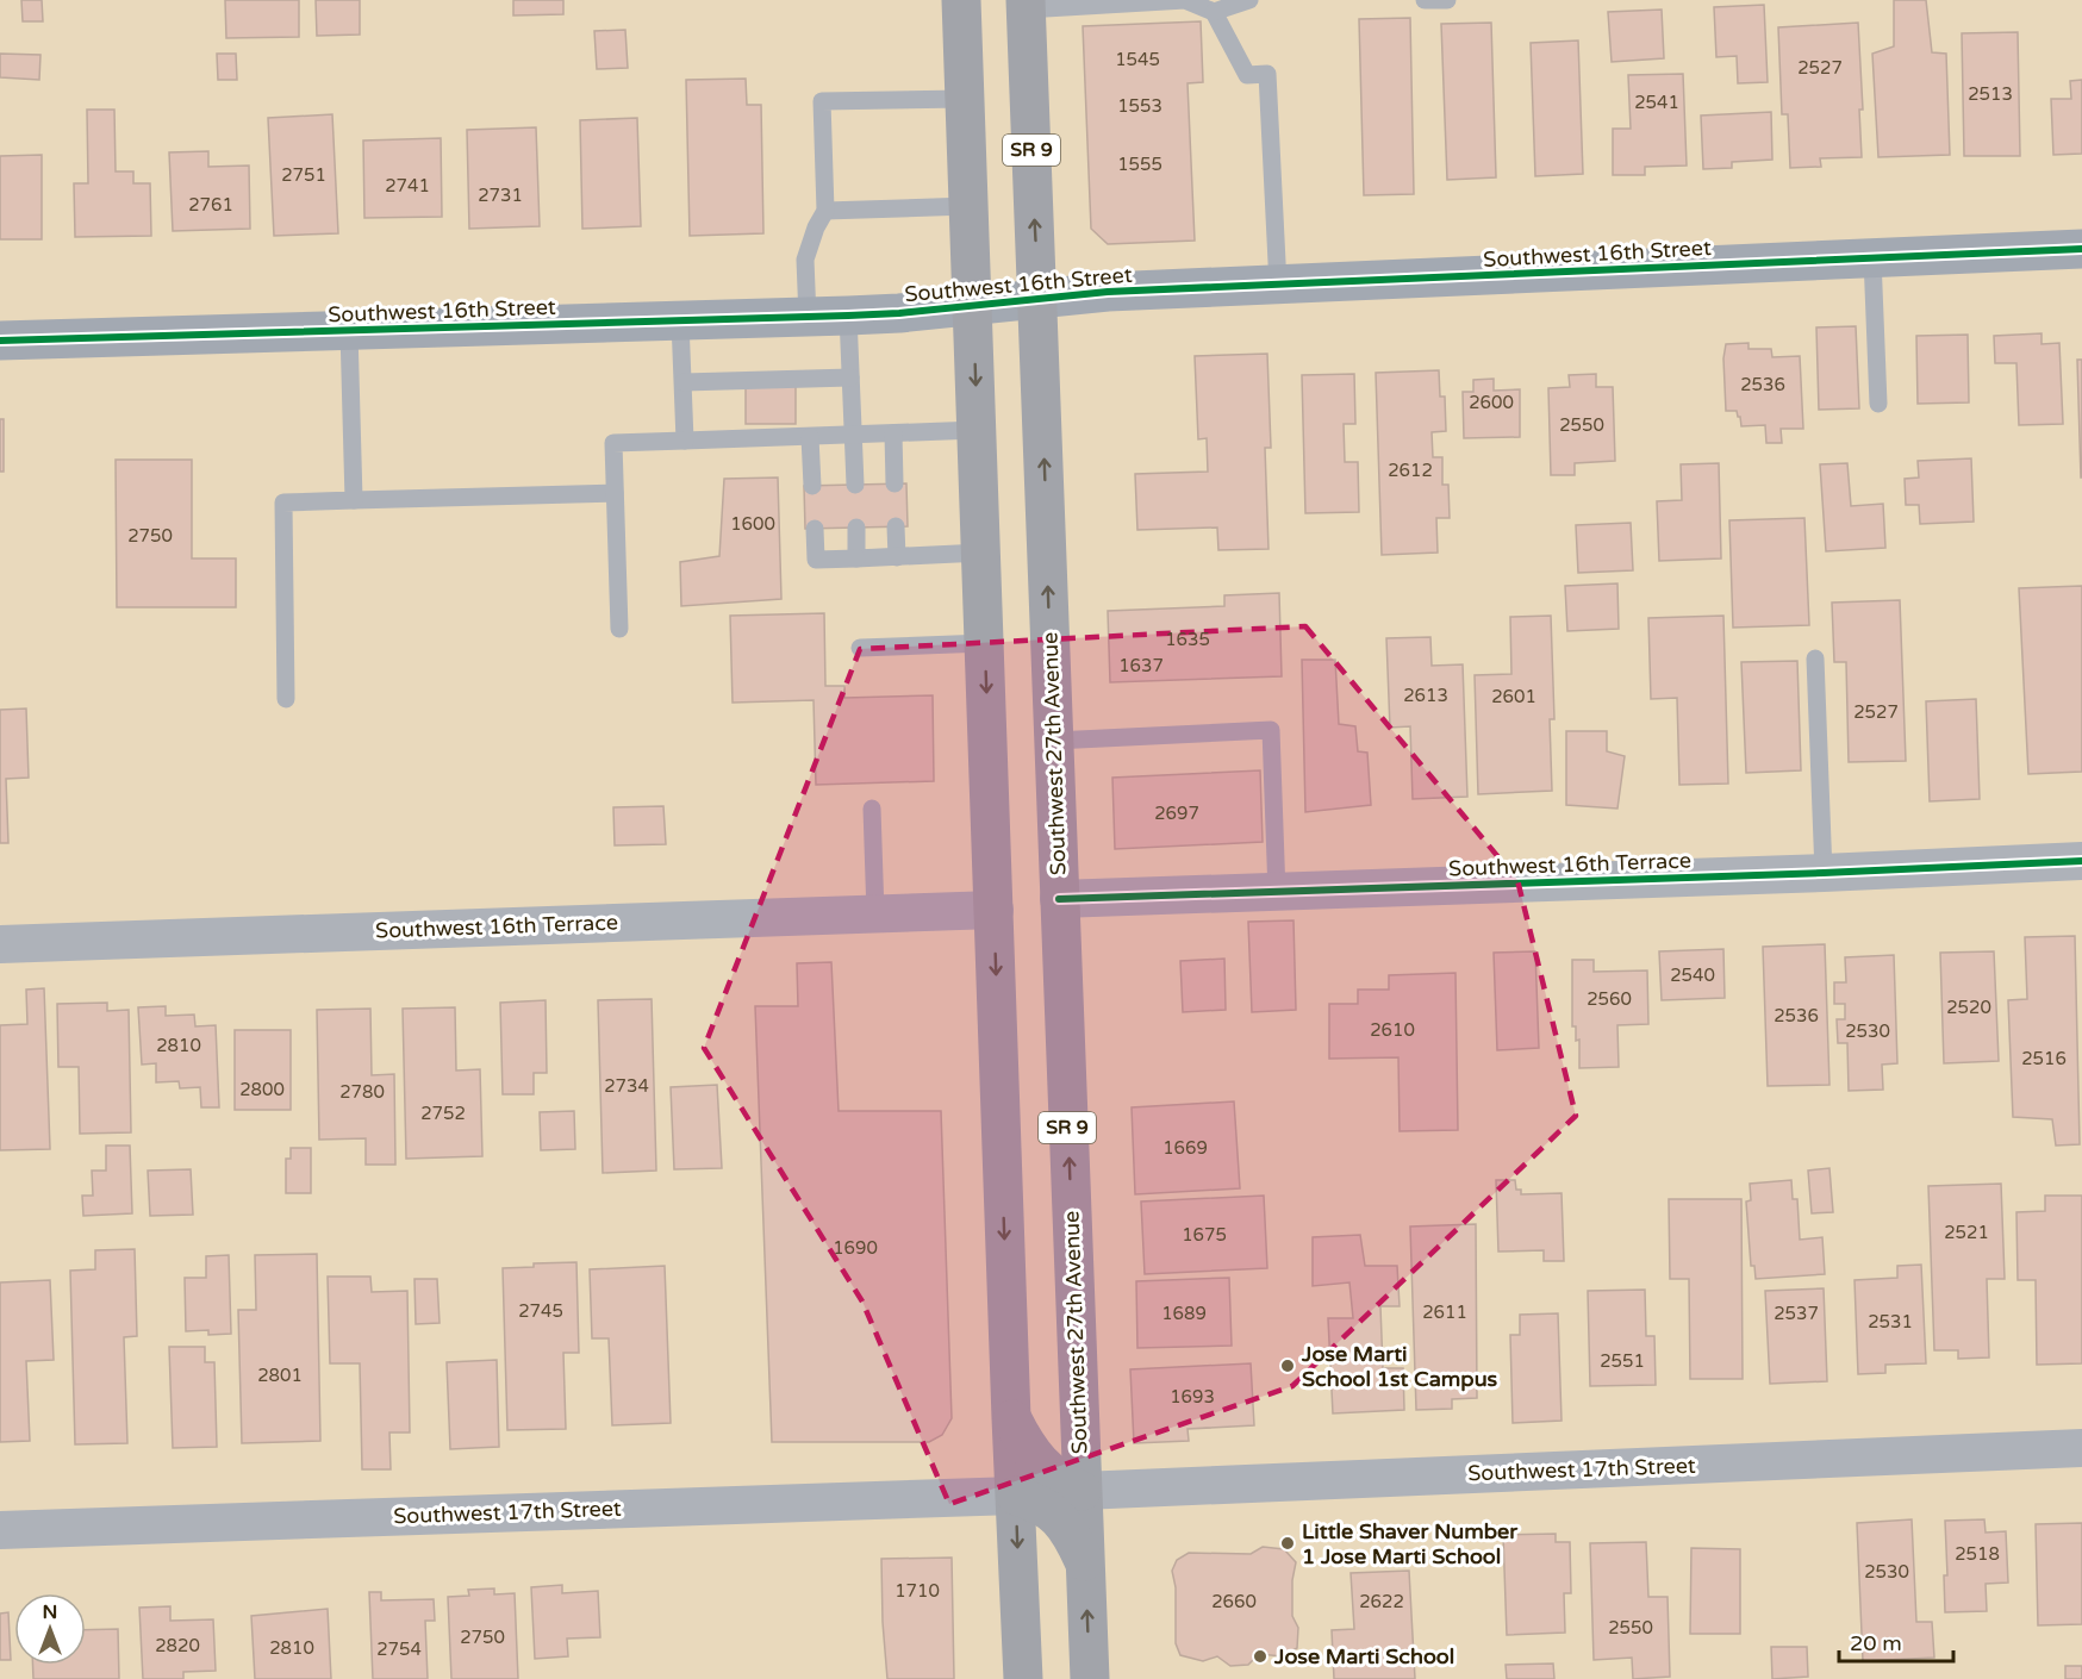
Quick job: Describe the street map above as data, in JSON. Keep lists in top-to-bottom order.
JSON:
{
  "streets": {
    "highway": ["SR 9", "Southwest 27th Avenue"],
    "street": ["Southwest 16th Street", "Southwest 16th Terrace", "Southwest 17th Street"]
  },
  "crossings": [
    ["Southwest 16th Street", "Southwest 27th Avenue"],
    ["Southwest 27th Avenue", "Southwest 16th Terrace"],
    ["Southwest 27th Avenue", "Southwest 17th Street"]
  ],
  "places": ["Jose Marti School 1st Campus", "Little Shaver Number 1 Jose Marti School", "Jose Marti School"],
  "house_numbers": [
    "1545",
    "2527",
    "2513",
    "2541",
    "1553",
    "1555",
    "2751",
    "2741",
    "2731",
    "2761",
    "2536",
    "2600",
    "2550",
    "2612",
    "1600",
    "2750",
    "1635",
    "1637",
    "2613",
    "2601",
    "2527",
    "2697",
    "2540",
    "2560",
    "2520",
    "2536",
    "2610",
    "2530",
    "2810",
    "2516",
    "2734",
    "2800",
    "2780",
    "2752",
    "1669",
    "2521",
    "1675",
    "1690",
    "2745",
    "2611",
    "1689",
    "2537",
    "2531",
    "2551",
    "2801",
    "1693",
    "2518",
    "2530",
    "1710",
    "2660",
    "2622",
    "2550",
    "2750",
    "2820",
    "2810",
    "2754"
  ],
  "scale_bar": "20 m",
  "north": "top"
}
